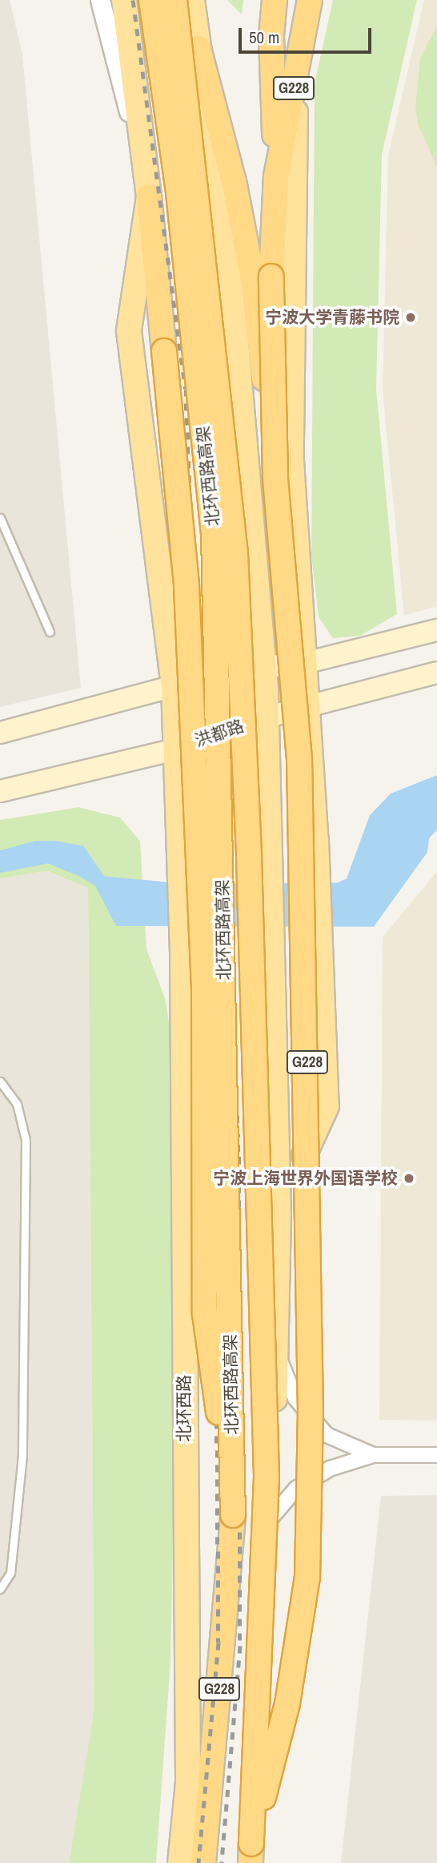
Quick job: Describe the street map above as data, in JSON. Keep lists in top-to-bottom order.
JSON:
{
  "streets": {
    "highway": ["G228", "北环西路高架"],
    "main road": ["洪都路", "北环西路"]
  },
  "crossings": [
    ["G228", "北环西路高架"],
    ["G228", "北环西路"],
    ["洪都路", "北环西路"]
  ],
  "places": ["宁波大学青藤书院", "宁波上海世界外国语学校"],
  "scale_bar": "50 m"
}
